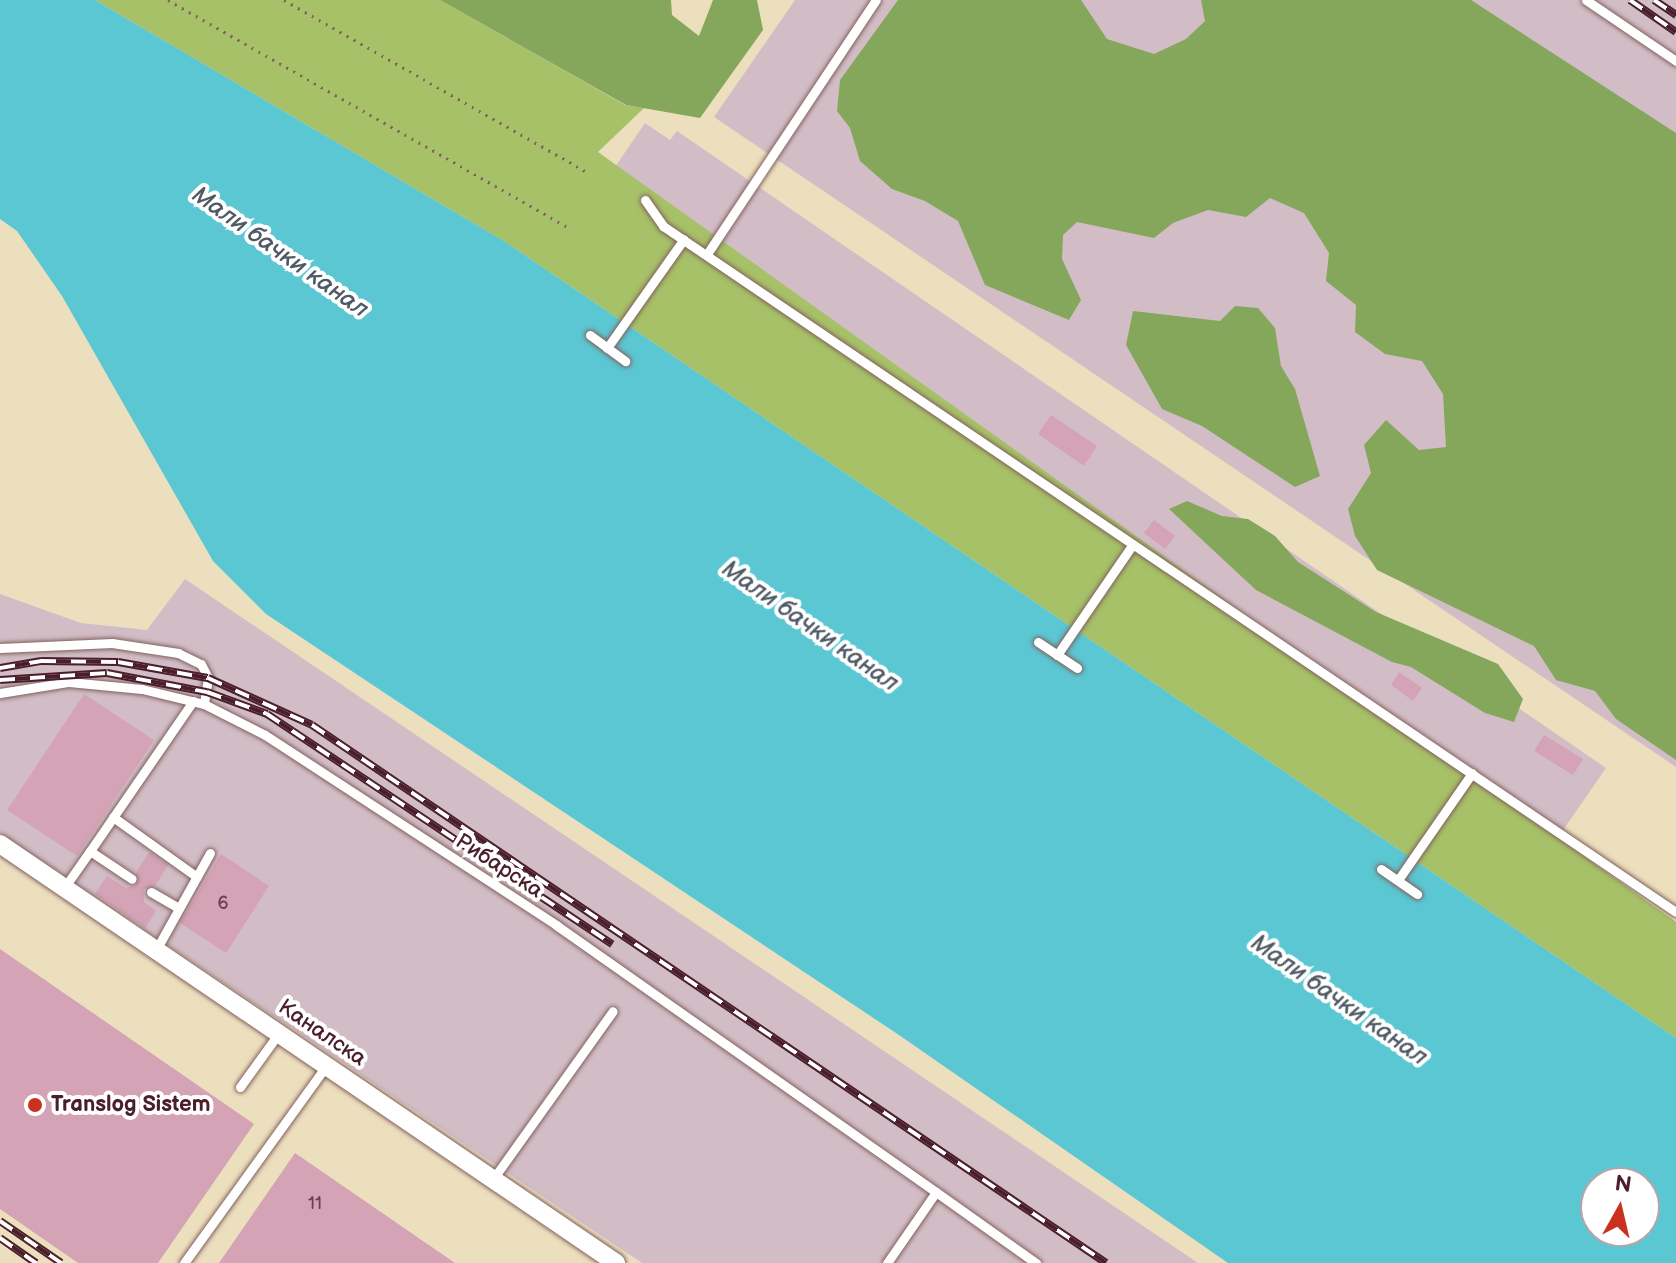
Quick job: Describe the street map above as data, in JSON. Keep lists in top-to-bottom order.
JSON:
{
  "streets": {
    "street": ["Каналска"],
    "lane": ["Рибарска"]
  },
  "water": ["Мали бачки канал"],
  "places": ["Translog Sistem"],
  "house_numbers": ["6", "11"],
  "north": "top"
}
